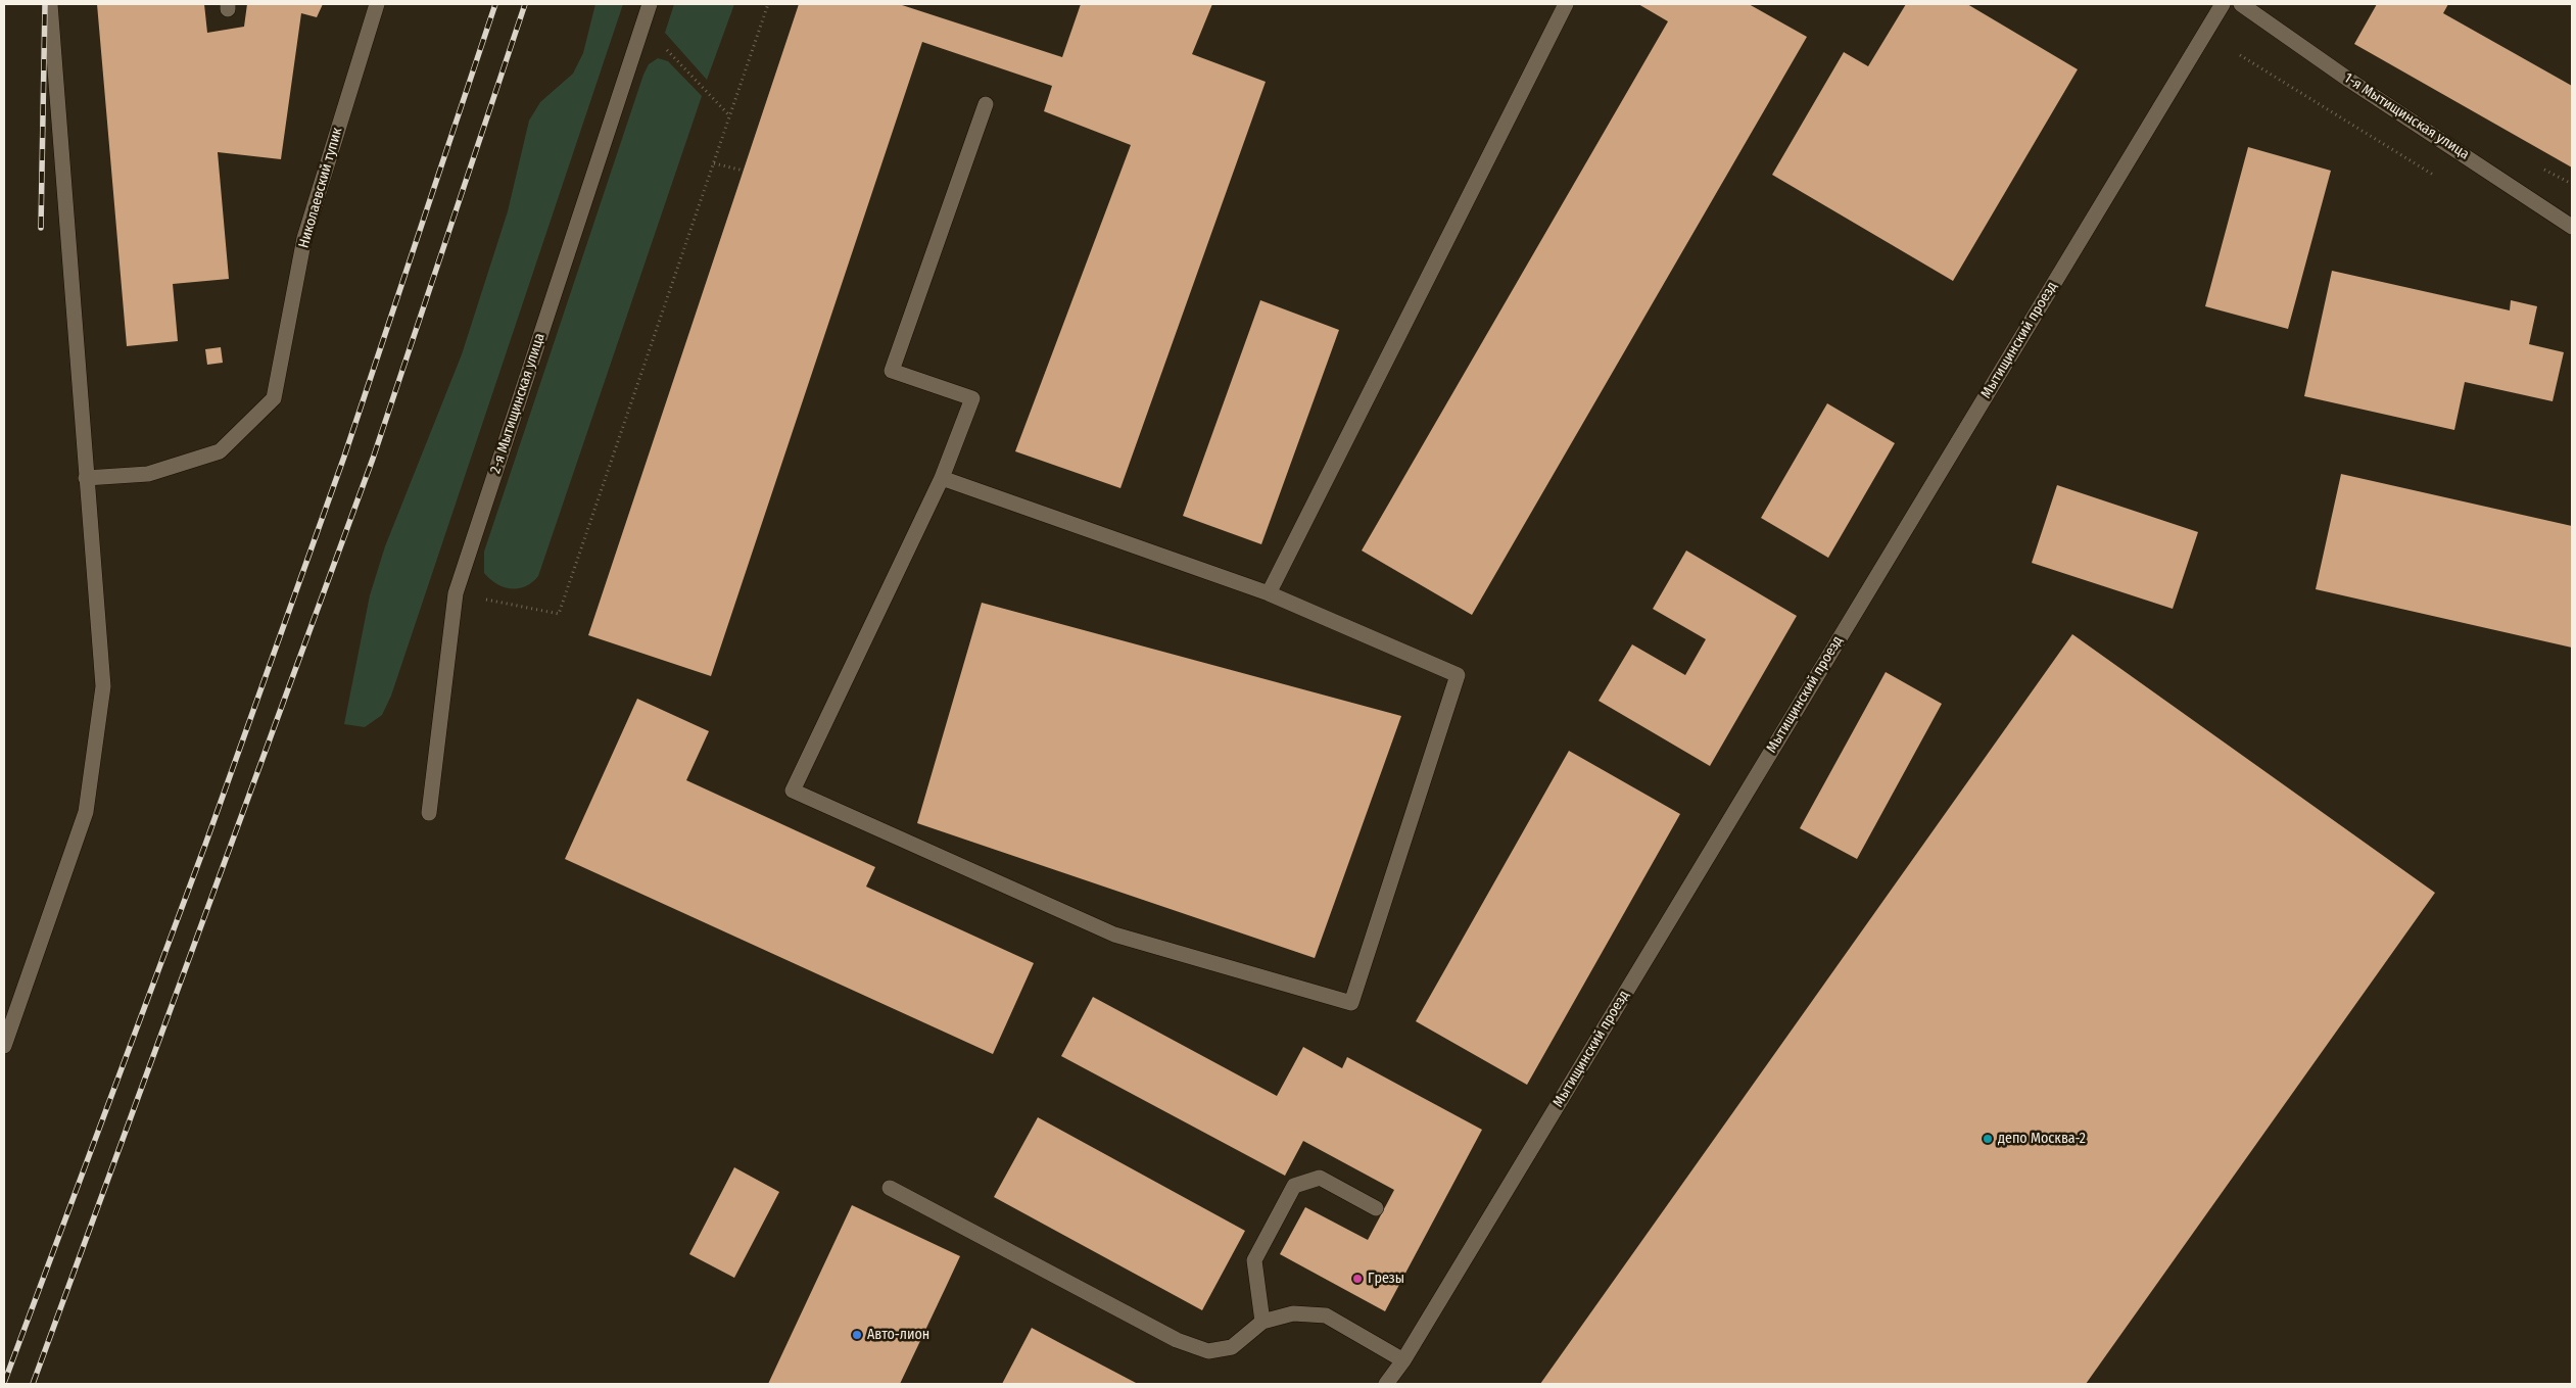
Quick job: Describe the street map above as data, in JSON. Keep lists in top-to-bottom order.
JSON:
{
  "streets": {
    "street": [
      "1-я Мытищинская улица",
      "Николаевский тупик",
      "Мытищинский проезд",
      "2-я Мытищинская улица"
    ]
  },
  "places": ["депо Москва-2", "Грезы", "Авто-лион"]
}
